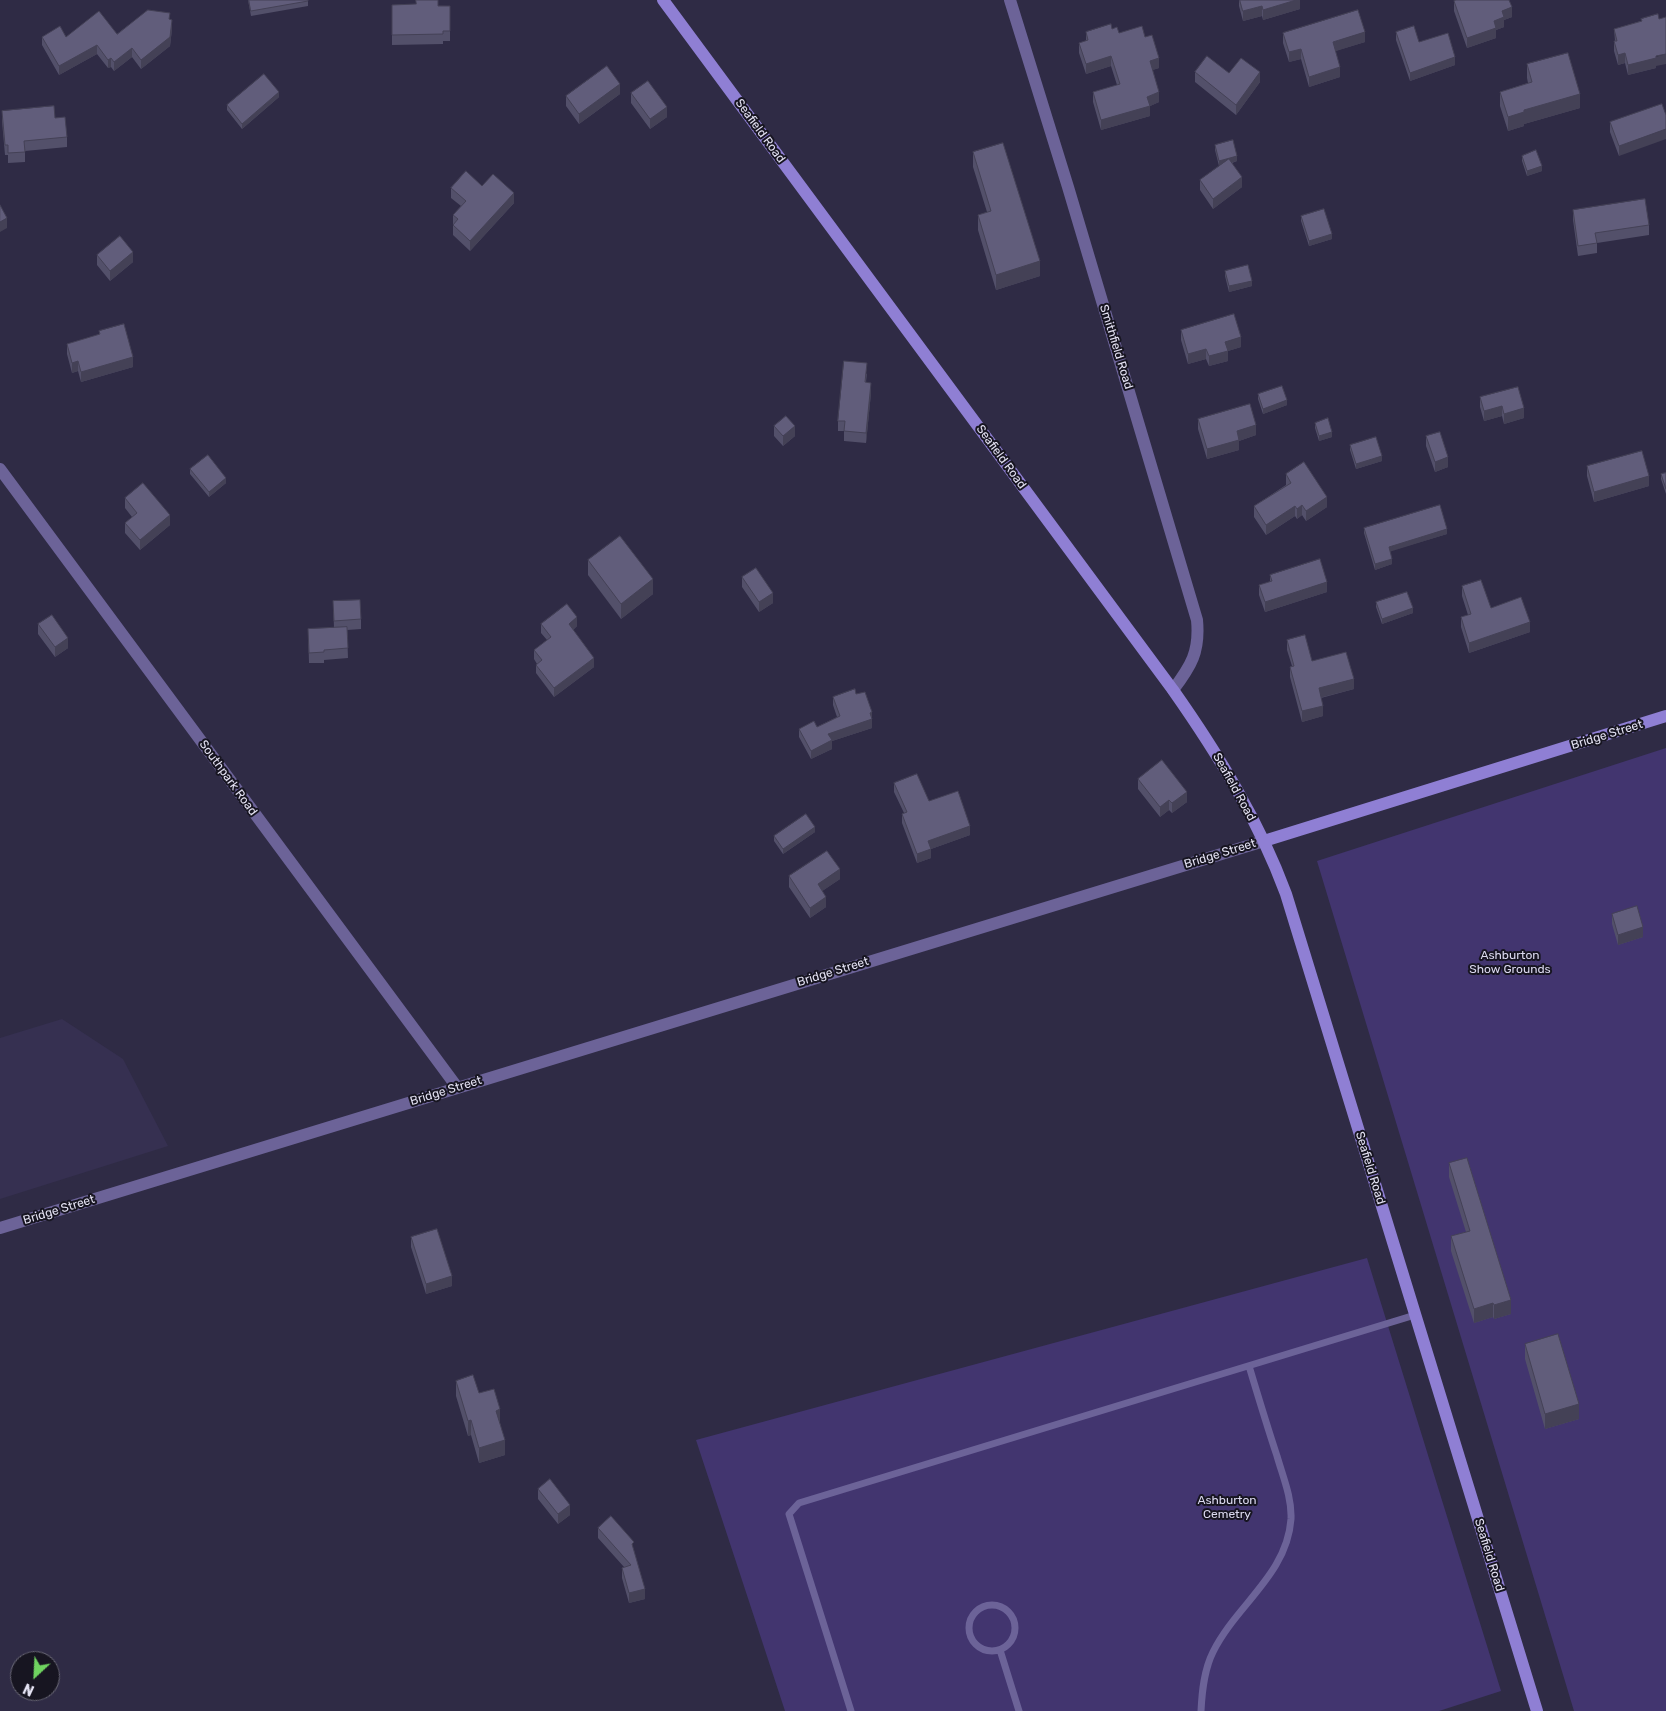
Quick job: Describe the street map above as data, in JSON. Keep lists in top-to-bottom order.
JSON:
{
  "streets": {
    "street": [
      "Seafield Road",
      "Smithfield Road",
      "Bridge Street",
      "Southpark Road"
    ]
  },
  "crossings": [
    ["Seafield Road", "Smithfield Road"],
    ["Seafield Road", "Bridge Street"],
    ["Bridge Street", "Southpark Road"]
  ],
  "parks": ["Ashburton Show Grounds", "Ashburton Cemetry"],
  "north": "bottom left"
}
